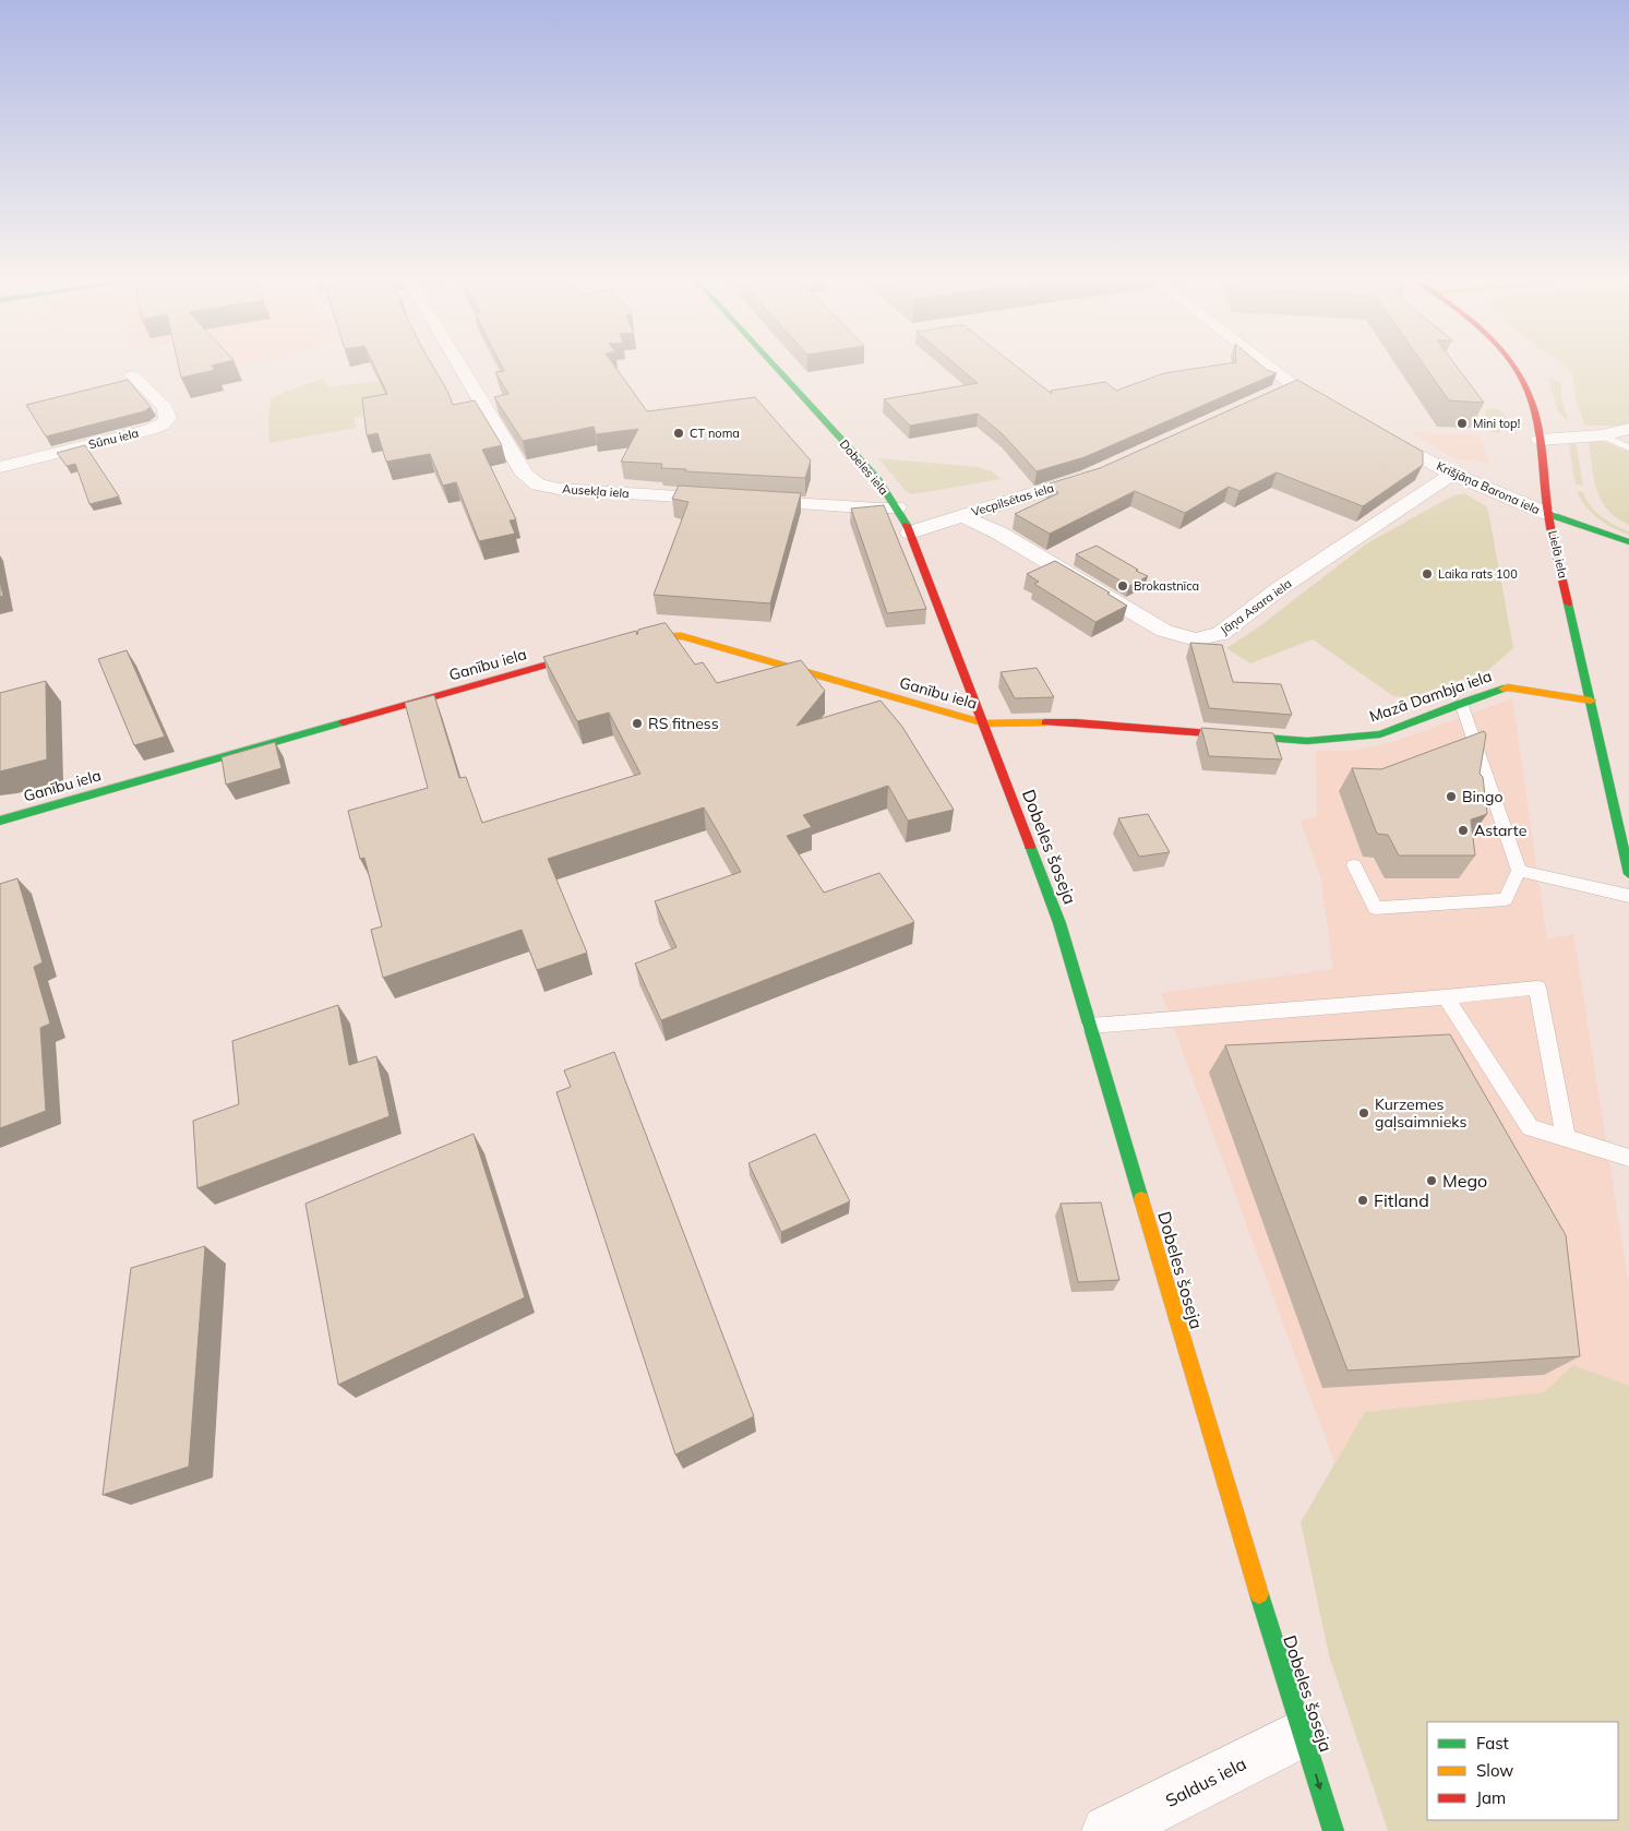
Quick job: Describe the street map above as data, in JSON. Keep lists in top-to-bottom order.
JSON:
{
  "streets": {
    "street": [
      "Sūnu iela",
      "Dobeles iela",
      "Krišjāņa Barona iela",
      "Ausekļa iela",
      "Vecpilsētas iela",
      "Lielā iela",
      "Jāņa Asara iela",
      "Ganību iela",
      "Mazā Dambja iela",
      "Dobeles šoseja",
      "Saldus iela"
    ]
  },
  "crossings": [
    ["Dobeles iela", "Ausekļa iela"],
    ["Dobeles iela", "Vecpilsētas iela"],
    ["Dobeles iela", "Ganību iela"],
    ["Dobeles iela", "Mazā Dambja iela"],
    ["Dobeles iela", "Dobeles šoseja"],
    ["Krišjāņa Barona iela", "Lielā iela"],
    ["Krišjāņa Barona iela", "Jāņa Asara iela"],
    ["Vecpilsētas iela", "Jāņa Asara iela"],
    ["Lielā iela", "Mazā Dambja iela"],
    ["Ganību iela", "Mazā Dambja iela"],
    ["Ganību iela", "Dobeles šoseja"],
    ["Mazā Dambja iela", "Dobeles šoseja"],
    ["Dobeles šoseja", "Saldus iela"]
  ],
  "places": [
    "Mini top!",
    "CT noma",
    "Laika rats 100",
    "Brokastnīca",
    "RS fitness",
    "Bingo",
    "Astarte",
    "Kurzemes gaļsaimnieks",
    "Mego",
    "Fitland"
  ],
  "legend": ["Fast", "Slow", "Jam"]
}
